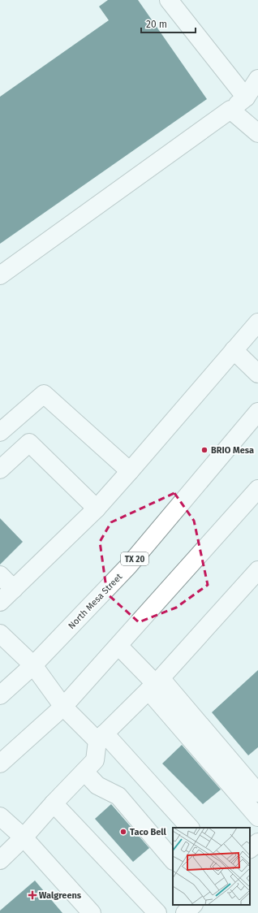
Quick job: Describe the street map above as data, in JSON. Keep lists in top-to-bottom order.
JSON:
{
  "streets": {
    "main road": ["TX 20", "North Mesa Street"]
  },
  "places": {
    "other": ["BRIO Mesa", "Taco Bell"],
    "health": ["Walgreens"]
  },
  "scale_bar": "20 m"
}
